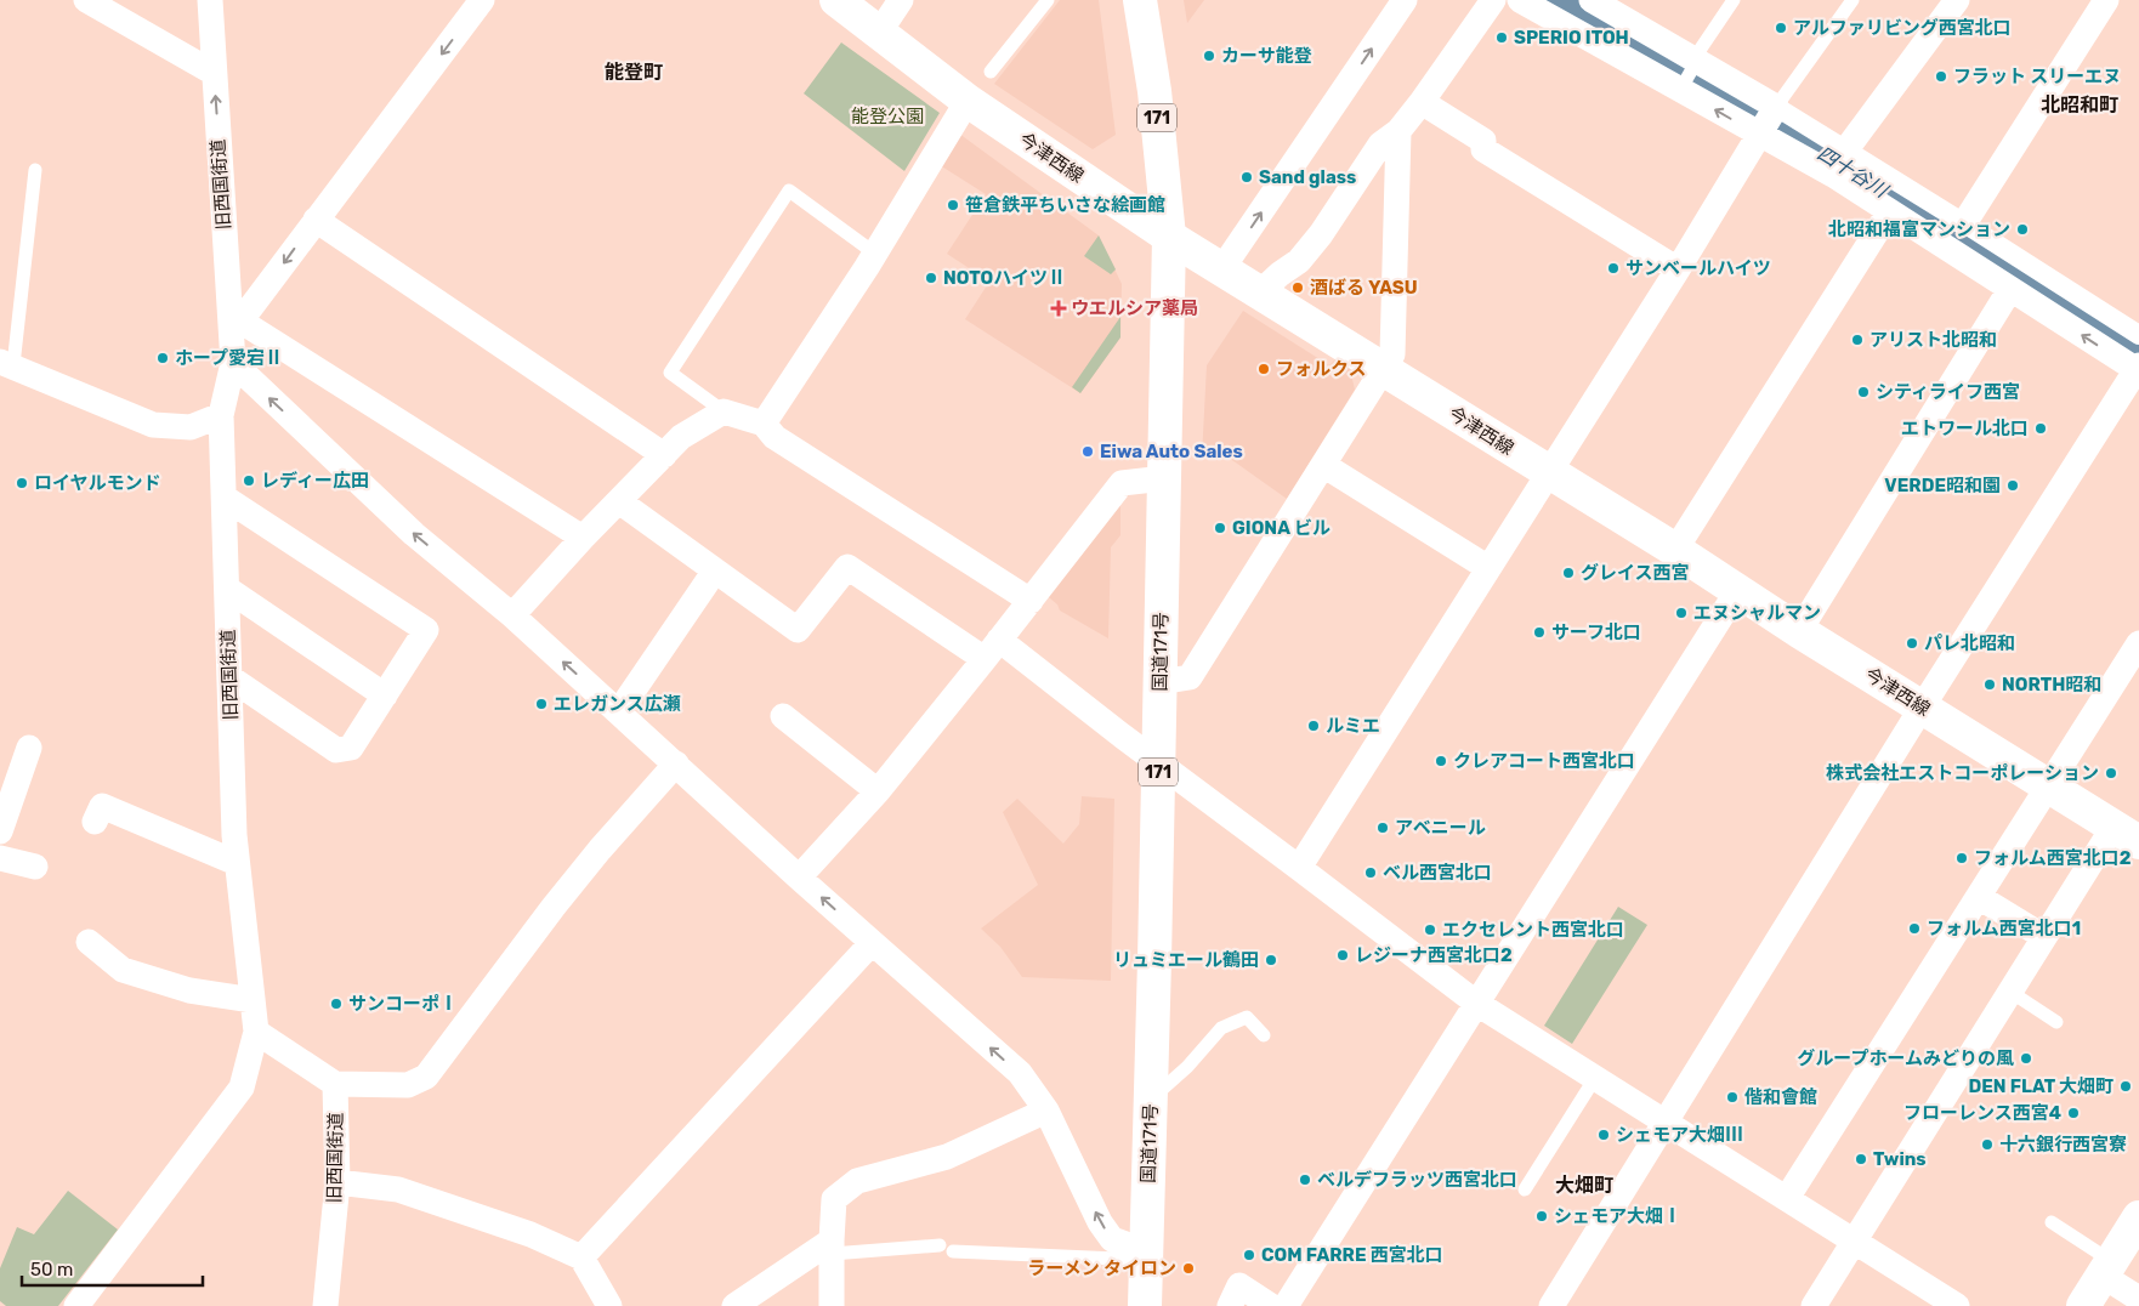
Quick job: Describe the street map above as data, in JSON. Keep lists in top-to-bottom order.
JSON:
{
  "streets": {
    "main road": ["171", "今津西線", "国道171号"],
    "street": ["旧西国街道"]
  },
  "crossings": [
    ["今津西線", "国道171号"]
  ],
  "districts": ["能登町", "北昭和町", "大畑町"],
  "water": ["四十谷川"],
  "parks": ["能登公園"],
  "places": {
    "other": [
      "アルファリビング西宮北口",
      "SPERIO ITOH",
      "カーサ能登",
      "フラット スリーエヌ",
      "Sand glass",
      "笹倉鉄平ちいさな絵画館",
      "北昭和福富マンション",
      "サンベールハイツ",
      "NOTOハイツⅡ",
      "酒ばる YASU",
      "アリスト北昭和",
      "ホープ愛宕Ⅱ",
      "フォルクス",
      "シティライフ西宮",
      "エトワール北口",
      "Eiwa Auto Sales",
      "レディー広田",
      "ロイヤルモンド",
      "VERDE昭和園",
      "GIONA ビル",
      "グレイス西宮",
      "エヌシャルマン",
      "サーフ北口",
      "パレ北昭和",
      "NORTH昭和",
      "エレガンス広瀬",
      "ルミエ",
      "クレアコート西宮北口",
      "株式会社エストコーポレーション",
      "アベニール",
      "フォルム西宮北口2",
      "ベル西宮北口",
      "フォルム西宮北口1",
      "エクセレント西宮北口",
      "レジーナ西宮北口2",
      "リュミエール鶴田",
      "サンコーポⅠ",
      "グループホームみどりの風",
      "DEN FLAT 大畑町",
      "偕和會館",
      "フローレンス西宮4",
      "シェモア大畑Ⅲ",
      "十六銀行西宮寮",
      "Twins",
      "ベルデフラッツ西宮北口",
      "シェモア大畑Ⅰ",
      "COM FARRE 西宮北口",
      "ラーメン タイロン"
    ],
    "health": ["ウエルシア薬局"]
  },
  "scale_bar": "50 m"
}
